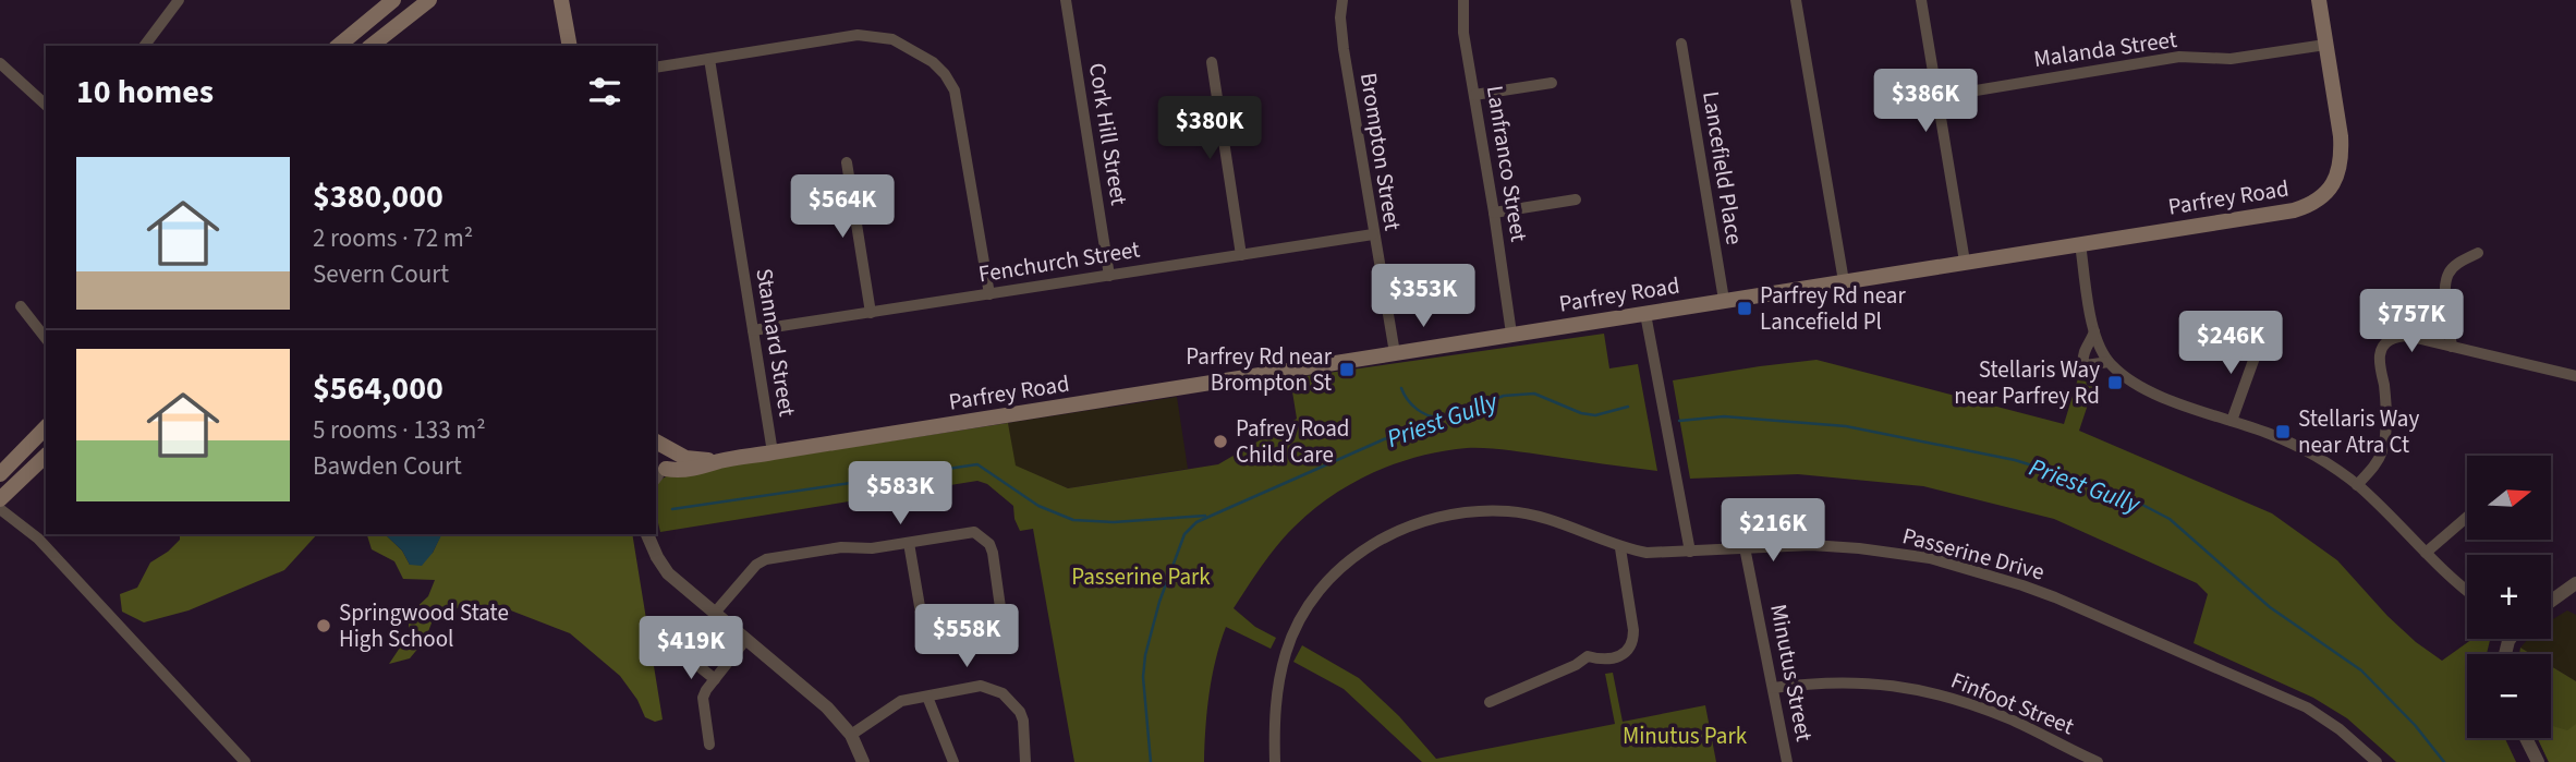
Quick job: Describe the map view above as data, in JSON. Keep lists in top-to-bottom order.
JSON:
{
  "streets": {
    "main road": ["Parfrey Road"],
    "street": [
      "Malanda Street",
      "Cork Hill Street",
      "Brompton Street",
      "Lanfranco Street",
      "Lancefield Place",
      "Fenchurch Street",
      "Stannard Street",
      "Passerine Drive",
      "Minutus Street",
      "Finfoot Street"
    ]
  },
  "crossings": [
    ["Malanda Street", "Parfrey Road"],
    ["Cork Hill Street", "Fenchurch Street"],
    ["Brompton Street", "Parfrey Road"],
    ["Brompton Street", "Fenchurch Street"],
    ["Lanfranco Street", "Parfrey Road"],
    ["Lancefield Place", "Parfrey Road"],
    ["Parfrey Road", "Stannard Street"],
    ["Fenchurch Street", "Stannard Street"],
    ["Passerine Drive", "Minutus Street"],
    ["Minutus Street", "Finfoot Street"]
  ],
  "water": ["Priest Gully"],
  "parks": ["Passerine Park", "Minutus Park"],
  "places": {
    "transit": [
      "Parfrey Rd near Lancefield Pl",
      "Parfrey Rd near Brompton St",
      "Stellaris Way near Parfrey Rd",
      "Stellaris Way near Atra Ct"
    ],
    "other": ["Pafrey Road Child Care", "Springwood State High School"]
  },
  "north": "right",
  "page": {
    "heading": "10 homes",
    "price": [
      "$386K",
      "$380K",
      "$564K",
      "$353K",
      "$757K",
      "$246K",
      "$583K",
      "$216K",
      "$558K",
      "$419K"
    ],
    "list": [
      {
        "name": "$380,000",
        "note": "2 rooms · 72 m² · Severn Court"
      },
      {
        "name": "$564,000",
        "note": "5 rooms · 133 m² · Bawden Court"
      }
    ],
    "map_buttons": ["+", "−"]
  }
}
